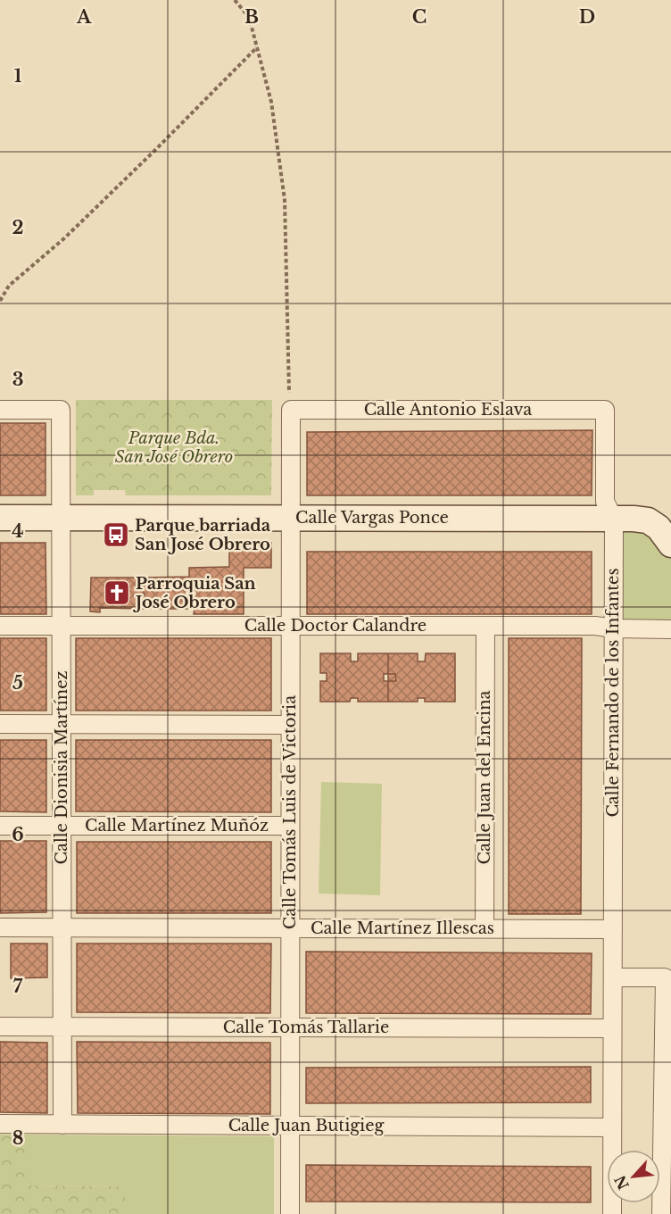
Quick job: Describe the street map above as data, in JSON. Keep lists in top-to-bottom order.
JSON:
{
  "streets": {
    "street": [
      "Calle Antonio Eslava",
      "Calle Vargas Ponce",
      "Calle Doctor Calandre",
      "Calle Fernando de los Infantes",
      "Calle Dionisia Martínez",
      "Calle Juan del Encina",
      "Calle Tomás Luis de Victoria",
      "Calle Martínez Muñóz",
      "Calle Martínez Illescas",
      "Calle Tomás Tallarie",
      "Calle Juan Butigieg"
    ]
  },
  "crossings": [
    ["Calle Antonio Eslava", "Calle Fernando de los Infantes"],
    ["Calle Antonio Eslava", "Calle Tomás Luis de Victoria"],
    ["Calle Vargas Ponce", "Calle Fernando de los Infantes"],
    ["Calle Vargas Ponce", "Calle Dionisia Martínez"],
    ["Calle Vargas Ponce", "Calle Tomás Luis de Victoria"],
    ["Calle Doctor Calandre", "Calle Fernando de los Infantes"],
    ["Calle Doctor Calandre", "Calle Dionisia Martínez"],
    ["Calle Doctor Calandre", "Calle Juan del Encina"],
    ["Calle Doctor Calandre", "Calle Tomás Luis de Victoria"],
    ["Calle Fernando de los Infantes", "Calle Martínez Illescas"],
    ["Calle Fernando de los Infantes", "Calle Tomás Tallarie"],
    ["Calle Fernando de los Infantes", "Calle Juan Butigieg"],
    ["Calle Dionisia Martínez", "Calle Martínez Muñóz"],
    ["Calle Dionisia Martínez", "Calle Martínez Illescas"],
    ["Calle Dionisia Martínez", "Calle Tomás Tallarie"],
    ["Calle Dionisia Martínez", "Calle Juan Butigieg"],
    ["Calle Juan del Encina", "Calle Martínez Illescas"],
    ["Calle Tomás Luis de Victoria", "Calle Martínez Muñóz"],
    ["Calle Tomás Luis de Victoria", "Calle Martínez Illescas"],
    ["Calle Tomás Luis de Victoria", "Calle Tomás Tallarie"],
    ["Calle Tomás Luis de Victoria", "Calle Juan Butigieg"]
  ],
  "parks": ["Parque Bda. San José Obrero"],
  "places": {
    "bus stop": ["Parque barriada San José Obrero"],
    "church": ["Parroquia San José Obrero"]
  },
  "north": "bottom left",
  "grid": {
    "columns": [
      "A",
      "B",
      "C",
      "D"
    ],
    "rows": [
      "1",
      "2",
      "3",
      "4",
      "5",
      "6",
      "7",
      "8"
    ]
  }
}
